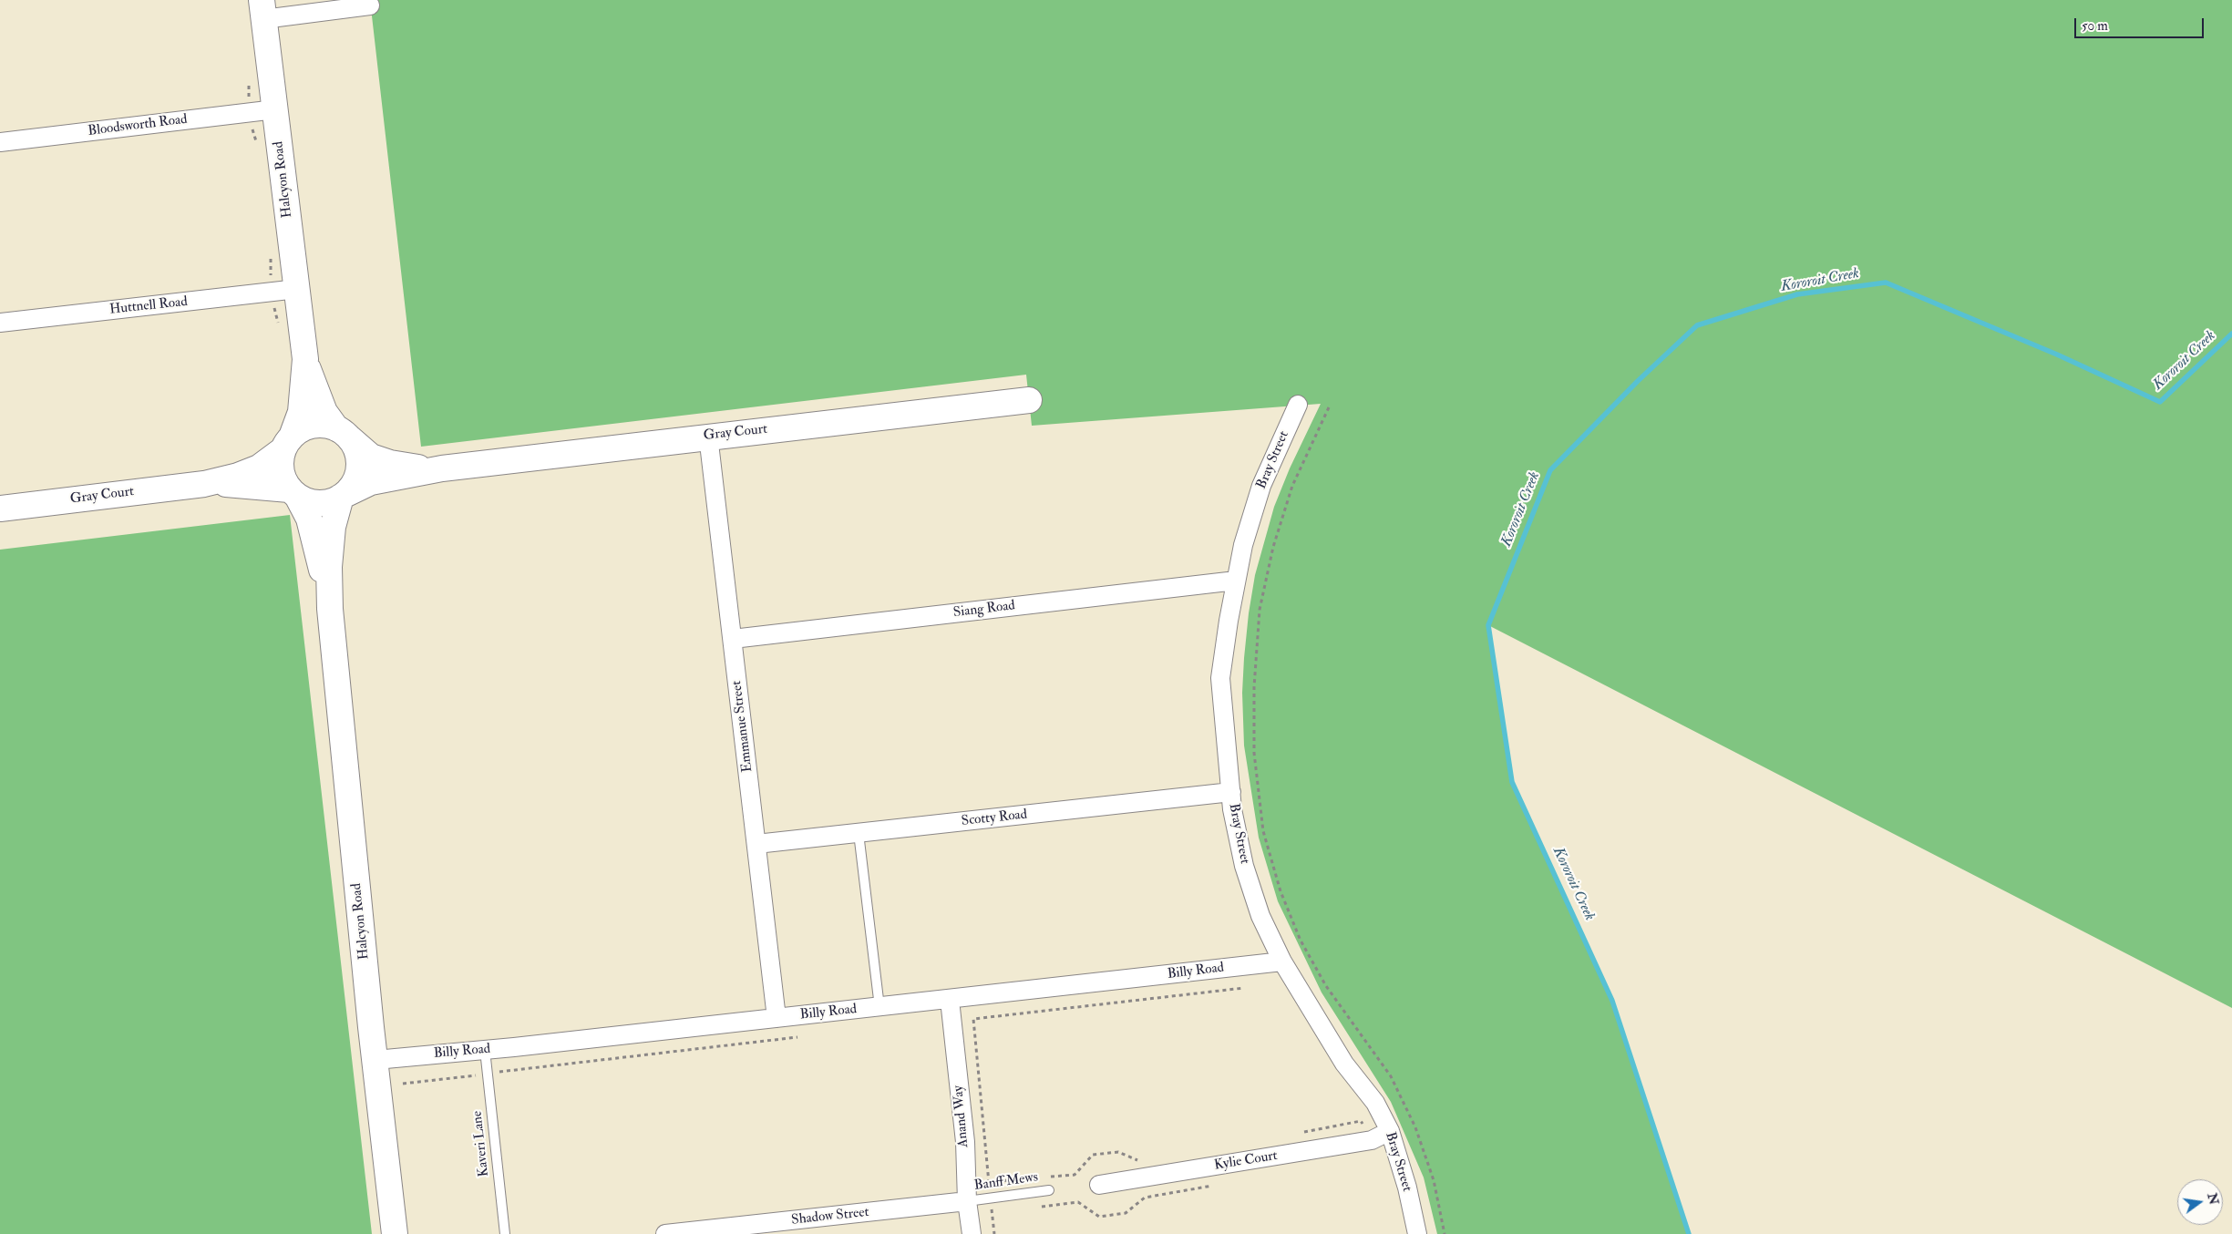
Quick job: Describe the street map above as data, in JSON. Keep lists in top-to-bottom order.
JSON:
{
  "streets": {
    "street": [
      "Bloodsworth Road",
      "Halcyon Road",
      "Huttnell Road",
      "Gray Court",
      "Bray Street",
      "Siang Road",
      "Emmanue Street",
      "Scotty Road",
      "Billy Road",
      "Anand Way",
      "Kylie Court",
      "Shadow Street"
    ],
    "lane": ["Kaveri Lane", "Banff Mews"]
  },
  "crossings": [
    ["Bloodsworth Road", "Halcyon Road"],
    ["Halcyon Road", "Huttnell Road"],
    ["Halcyon Road", "Billy Road"],
    ["Gray Court", "Emmanue Street"],
    ["Bray Street", "Siang Road"],
    ["Bray Street", "Scotty Road"],
    ["Bray Street", "Billy Road"],
    ["Bray Street", "Kylie Court"],
    ["Siang Road", "Emmanue Street"],
    ["Emmanue Street", "Scotty Road"],
    ["Emmanue Street", "Billy Road"],
    ["Billy Road", "Anand Way"],
    ["Billy Road", "Kaveri Lane"],
    ["Anand Way", "Banff Mews"],
    ["Anand Way", "Shadow Street"],
    ["Banff Mews", "Shadow Street"]
  ],
  "water": ["Kororoit Creek"],
  "scale_bar": "50 m",
  "north": "right"
}
